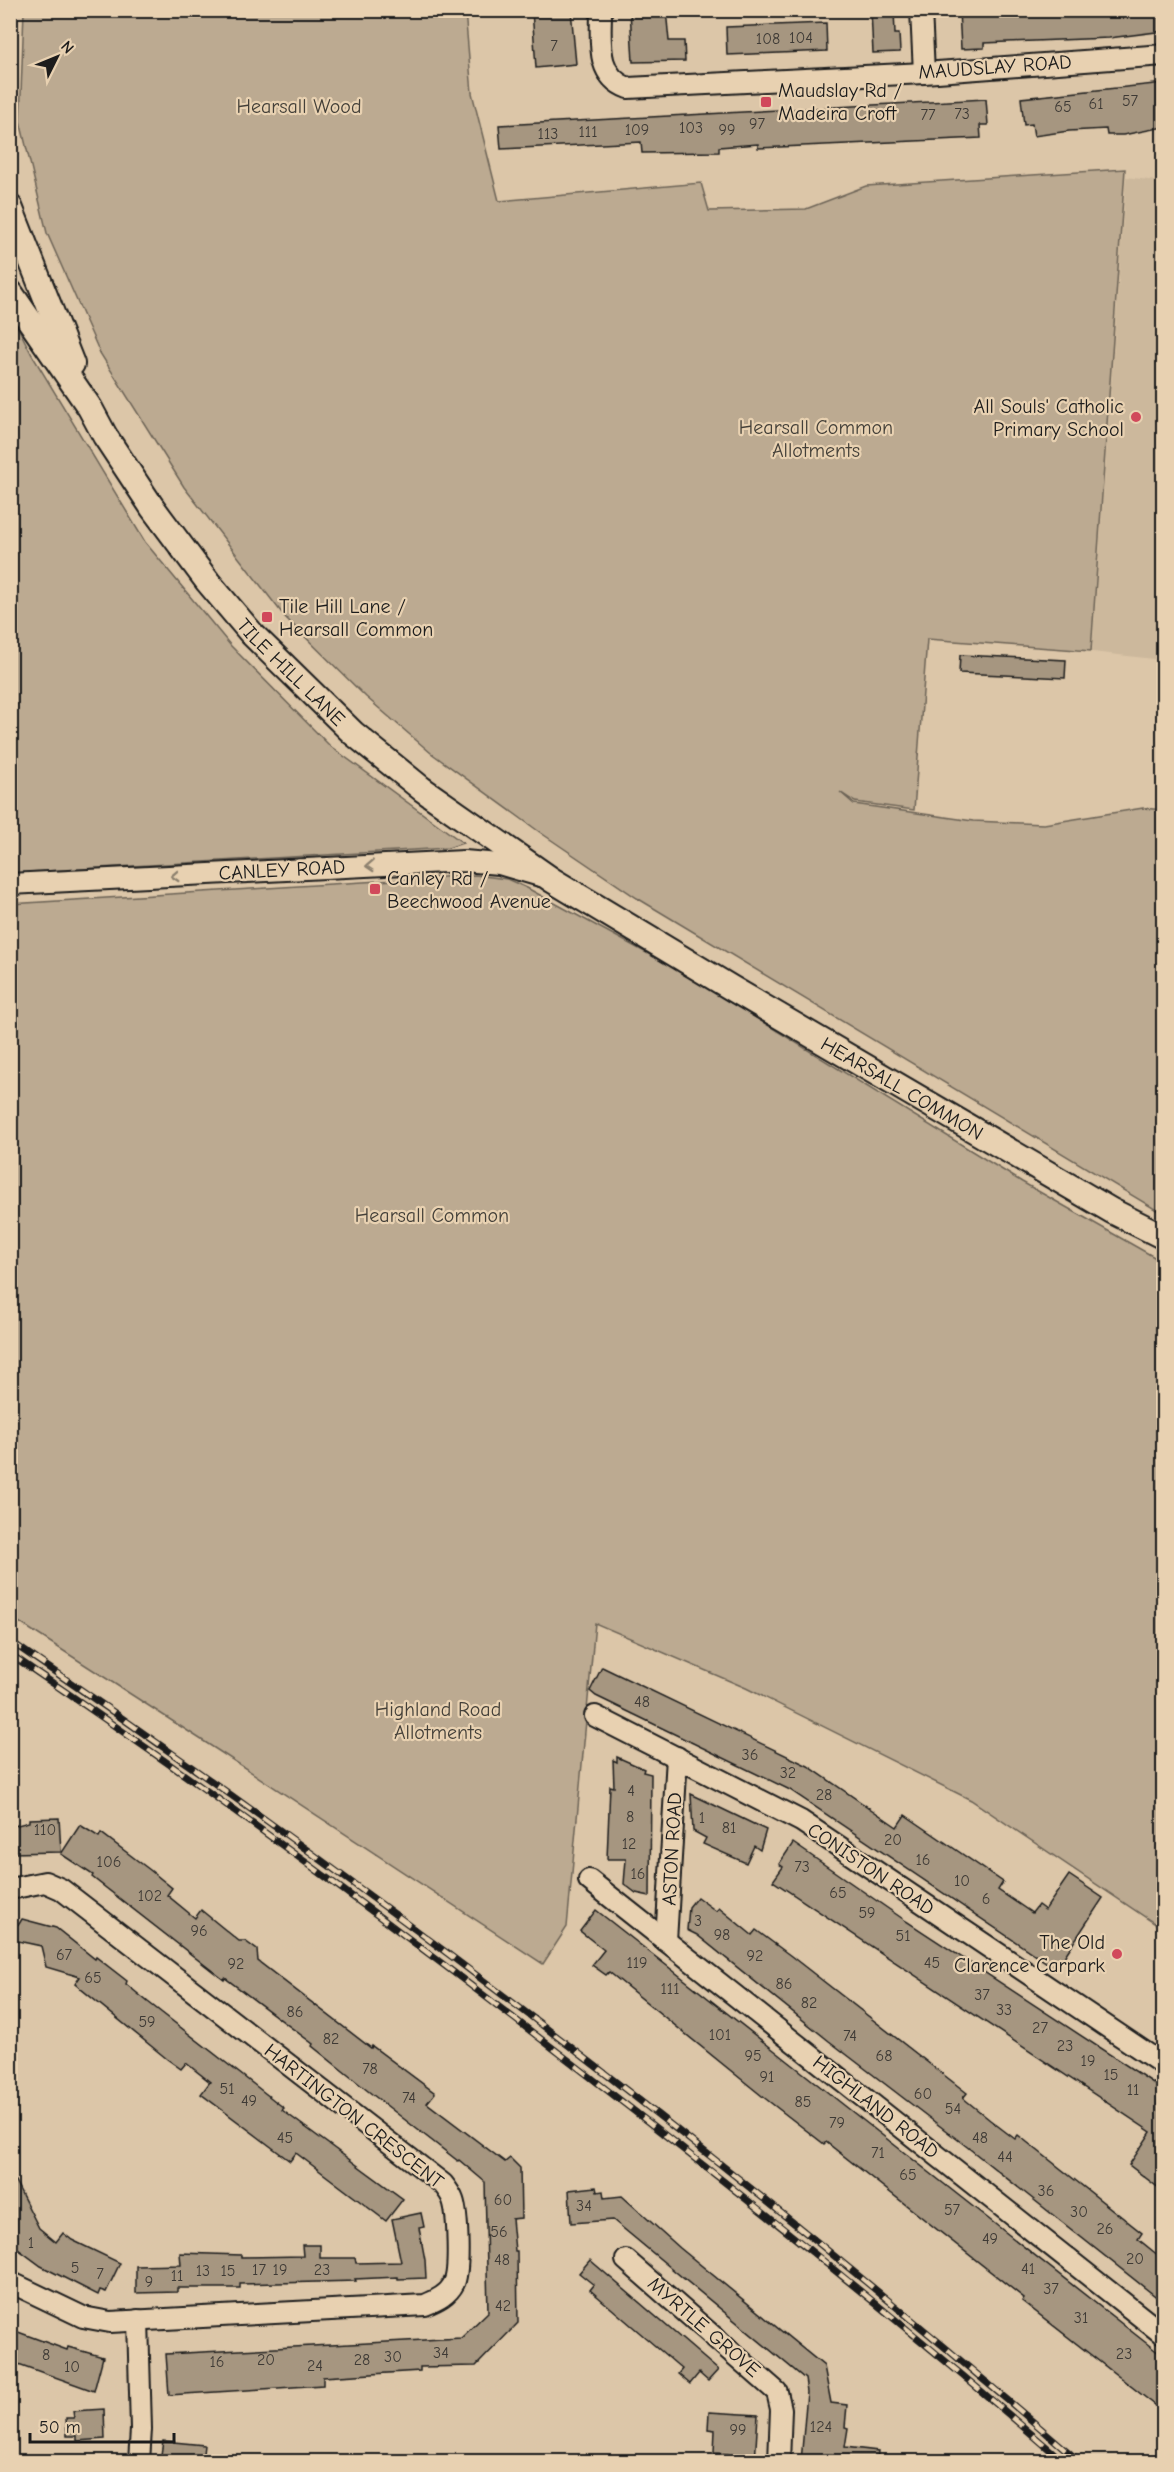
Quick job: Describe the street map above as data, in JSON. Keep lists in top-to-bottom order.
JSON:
{
  "streets": {
    "main road": ["TILE HILL LANE", "HEARSALL COMMON"],
    "street": [
      "MAUDSLAY ROAD",
      "CANLEY ROAD",
      "ASTON ROAD",
      "CONISTON ROAD",
      "HIGHLAND ROAD",
      "HARTINGTON CRESCENT",
      "MYRTLE GROVE"
    ]
  },
  "crossings": [
    ["TILE HILL LANE", "CANLEY ROAD"],
    ["TILE HILL LANE", "HEARSALL COMMON"],
    ["CANLEY ROAD", "HEARSALL COMMON"],
    ["ASTON ROAD", "CONISTON ROAD"],
    ["ASTON ROAD", "HIGHLAND ROAD"]
  ],
  "one_way": ["CANLEY ROAD"],
  "parks": [
    "Hearsall Wood",
    "Hearsall Common Allotments",
    "Hearsall Common",
    "Highland Road Allotments"
  ],
  "places": {
    "transit": ["Maudslay Rd / Madeira Croft", "Tile Hill Lane / Hearsall Common", "Canley Rd / Beechwood Avenue"],
    "other": ["All Souls' Catholic Primary School", "The Old Clarence Carpark"]
  },
  "house_numbers": [
    "104",
    "108",
    "7",
    "57",
    "61",
    "65",
    "73",
    "77",
    "97",
    "103",
    "109",
    "99",
    "111",
    "113",
    "48",
    "36",
    "32",
    "4",
    "28",
    "8",
    "1",
    "81",
    "110",
    "20",
    "12",
    "16",
    "106",
    "73",
    "16",
    "10",
    "65",
    "102",
    "6",
    "59",
    "3",
    "96",
    "98",
    "51",
    "67",
    "92",
    "119",
    "45",
    "92",
    "65",
    "86",
    "111",
    "37",
    "82",
    "33",
    "86",
    "59",
    "27",
    "101",
    "74",
    "82",
    "23",
    "95",
    "68",
    "19",
    "78",
    "15",
    "91",
    "51",
    "11",
    "60",
    "74",
    "49",
    "85",
    "54",
    "79",
    "45",
    "48",
    "71",
    "44",
    "65",
    "36",
    "60",
    "34",
    "57",
    "30",
    "26",
    "56",
    "49",
    "1",
    "20",
    "48",
    "5",
    "41",
    "17",
    "19",
    "23",
    "13",
    "15",
    "7",
    "11",
    "9",
    "37",
    "42",
    "31",
    "34",
    "23",
    "8",
    "30",
    "20",
    "28",
    "16",
    "24",
    "10",
    "124",
    "99"
  ],
  "scale_bar": "50 m",
  "north": "top right"
}
